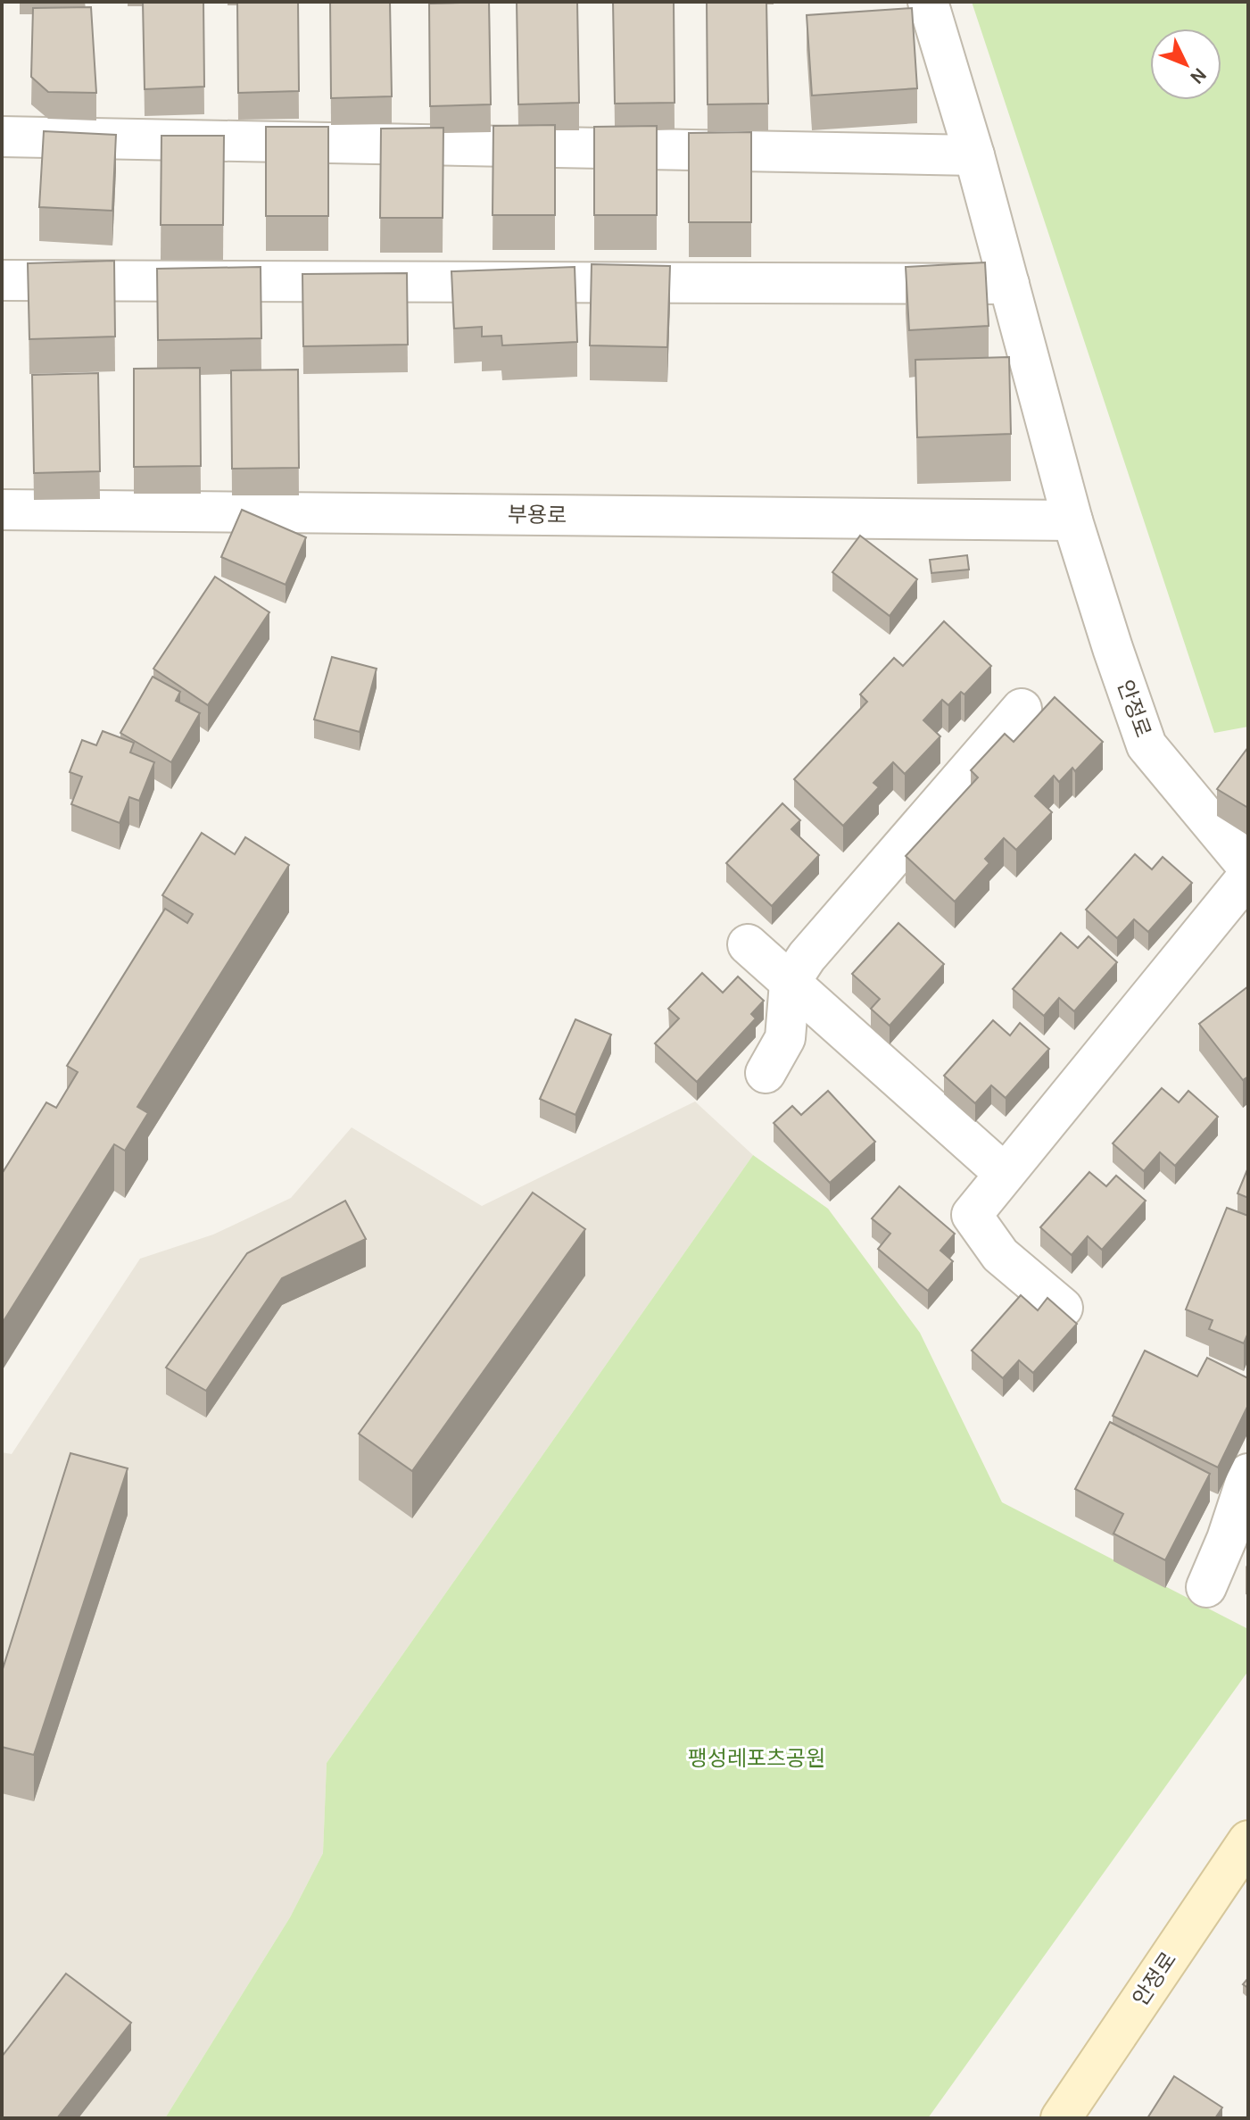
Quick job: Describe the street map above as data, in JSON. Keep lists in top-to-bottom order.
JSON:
{
  "streets": {
    "main road": ["안정로"],
    "street": ["부용로"]
  },
  "crossings": [
    ["부용로", "안정로"]
  ],
  "parks": ["팽성레포츠공원"],
  "north": "bottom right"
}
